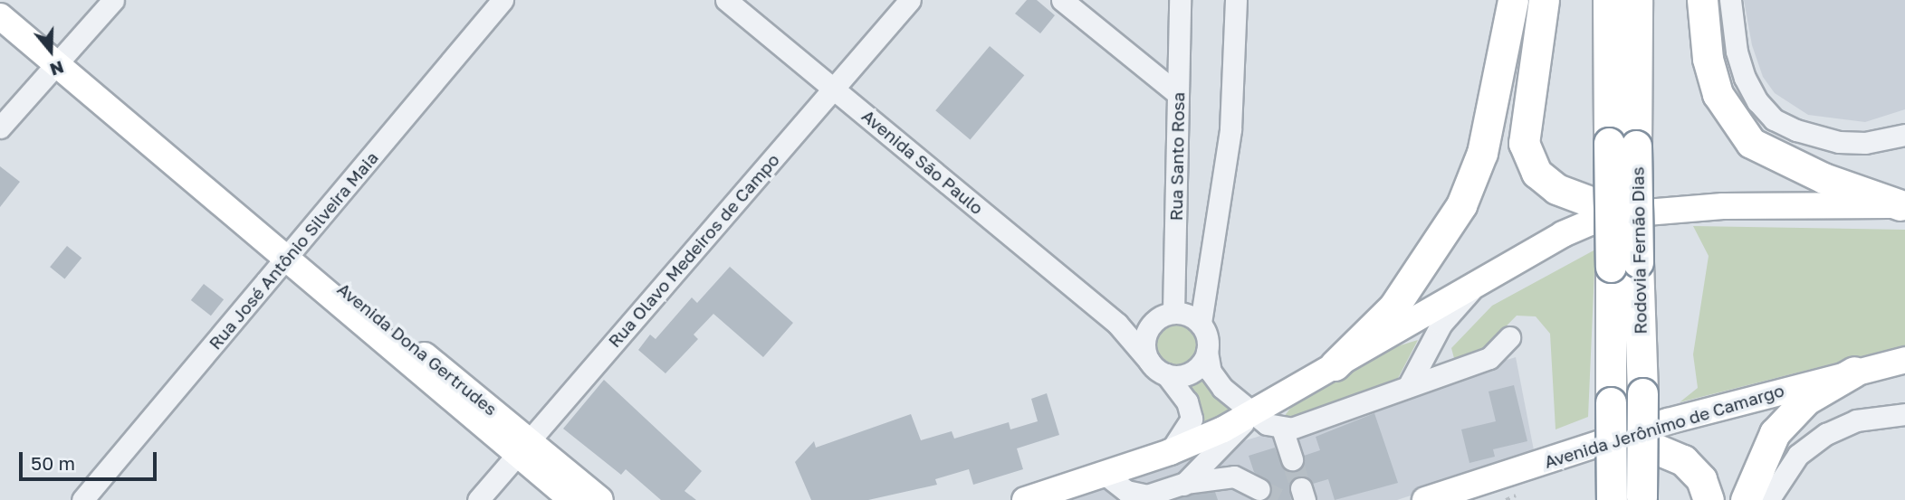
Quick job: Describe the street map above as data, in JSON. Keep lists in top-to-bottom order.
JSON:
{
  "streets": {
    "highway": ["Rodovia Fernão Dias"],
    "main road": ["Avenida Dona Gertrudes", "Avenida Jerônimo de Camargo"],
    "street": [
      "Rua Santo Rosa",
      "Avenida São Paulo",
      "Rua José Antônio Silveira Maia",
      "Rua Olavo Medeiros de Campo"
    ]
  },
  "crossings": [
    ["Rua Santo Rosa", "Avenida São Paulo"],
    ["Avenida São Paulo", "Rua Olavo Medeiros de Campo"],
    ["Rua José Antônio Silveira Maia", "Avenida Dona Gertrudes"],
    ["Rua Olavo Medeiros de Campo", "Avenida Dona Gertrudes"]
  ],
  "scale_bar": "50 m",
  "north": "bottom"
}
